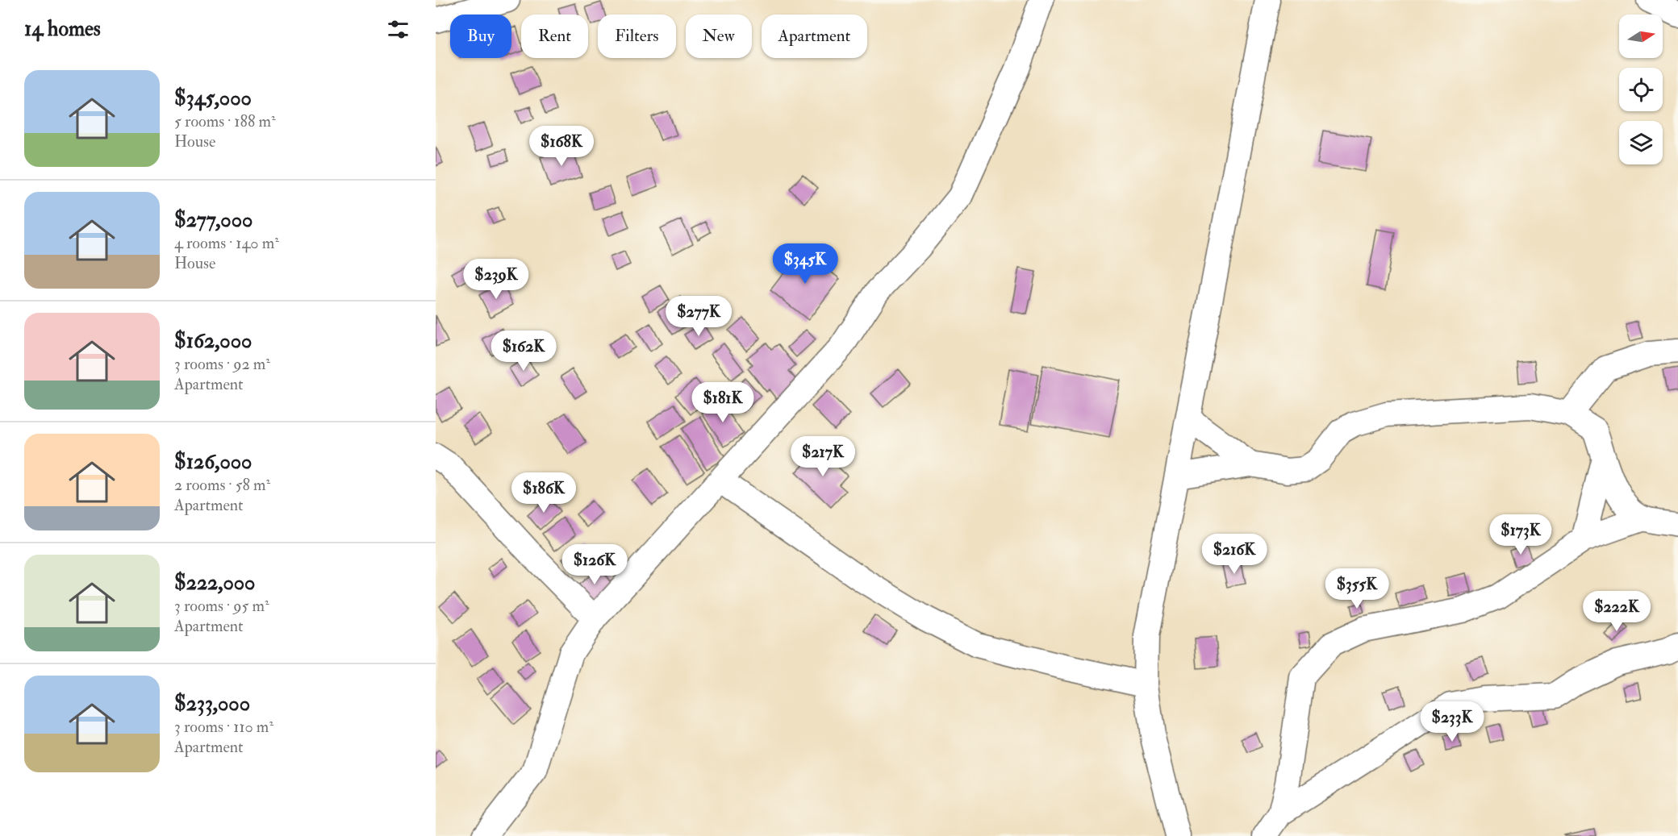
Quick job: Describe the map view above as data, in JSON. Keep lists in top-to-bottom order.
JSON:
{
  "north": "right",
  "page": {
    "heading": "14 homes",
    "chip": [
      "Buy",
      "Rent",
      "Filters",
      "New",
      "Apartment"
    ],
    "list": [
      {
        "name": "$345,000",
        "note": "5 rooms · 188 m² · House"
      },
      {
        "name": "$277,000",
        "note": "4 rooms · 140 m² · House"
      },
      {
        "name": "$162,000",
        "note": "3 rooms · 92 m² · Apartment"
      },
      {
        "name": "$126,000",
        "note": "2 rooms · 58 m² · Apartment"
      },
      {
        "name": "$222,000",
        "note": "3 rooms · 95 m² · Apartment"
      },
      {
        "name": "$233,000",
        "note": "3 rooms · 110 m² · Apartment"
      }
    ],
    "price": [
      "$168K",
      "$345K",
      "$239K",
      "$277K",
      "$162K",
      "$181K",
      "$217K",
      "$186K",
      "$173K",
      "$216K",
      "$126K",
      "$355K",
      "$222K",
      "$233K"
    ]
  }
}
